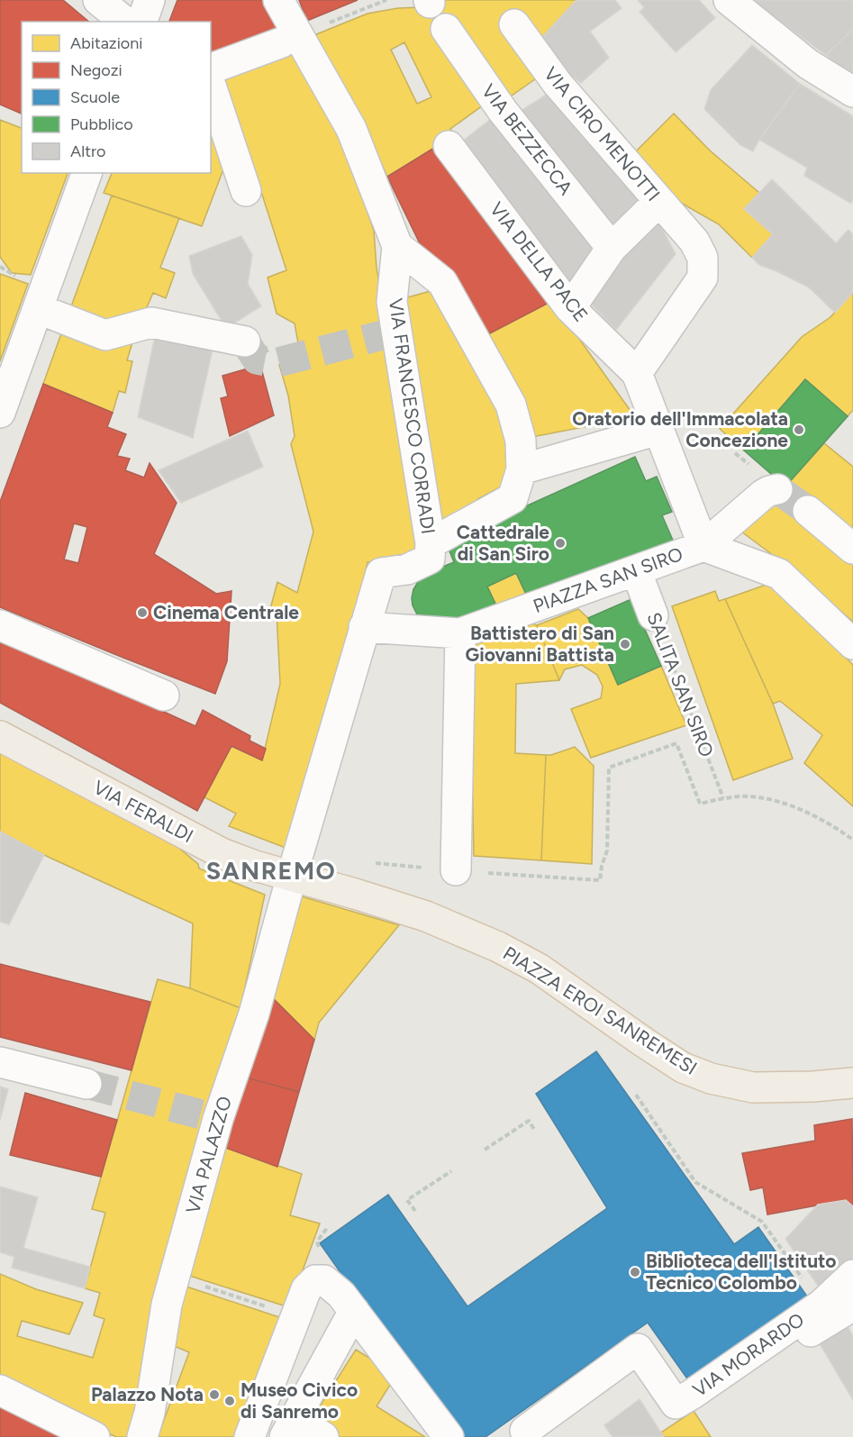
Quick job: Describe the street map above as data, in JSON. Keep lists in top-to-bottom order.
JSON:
{
  "streets": {
    "main road": ["VIA FERALDI", "PIAZZA EROI SANREMESI"],
    "street": [
      "VIA CIRO MENOTTI",
      "VIA BEZZECCA",
      "VIA DELLA PACE",
      "VIA FRANCESCO CORRADI",
      "PIAZZA SAN SIRO",
      "SALITA SAN SIRO",
      "VIA PALAZZO",
      "VIA MORARDO"
    ]
  },
  "crossings": [
    ["VIA CIRO MENOTTI", "VIA DELLA PACE"],
    ["VIA CIRO MENOTTI", "PIAZZA SAN SIRO"],
    ["VIA DELLA PACE", "PIAZZA SAN SIRO"],
    ["PIAZZA SAN SIRO", "SALITA SAN SIRO"],
    ["VIA FERALDI", "PIAZZA EROI SANREMESI"],
    ["VIA FERALDI", "VIA PALAZZO"],
    ["PIAZZA EROI SANREMESI", "VIA PALAZZO"]
  ],
  "districts": ["SANREMO"],
  "places": [
    "Oratorio dell'Immacolata Concezione",
    "Cattedrale di San Siro",
    "Cinema Centrale",
    "Battistero di San Giovanni Battista",
    "Biblioteca dell'Istituto Tecnico Colombo",
    "Palazzo Nota",
    "Museo Civico di Sanremo"
  ],
  "legend": [
    "Abitazioni",
    "Negozi",
    "Scuole",
    "Pubblico",
    "Altro"
  ]
}
